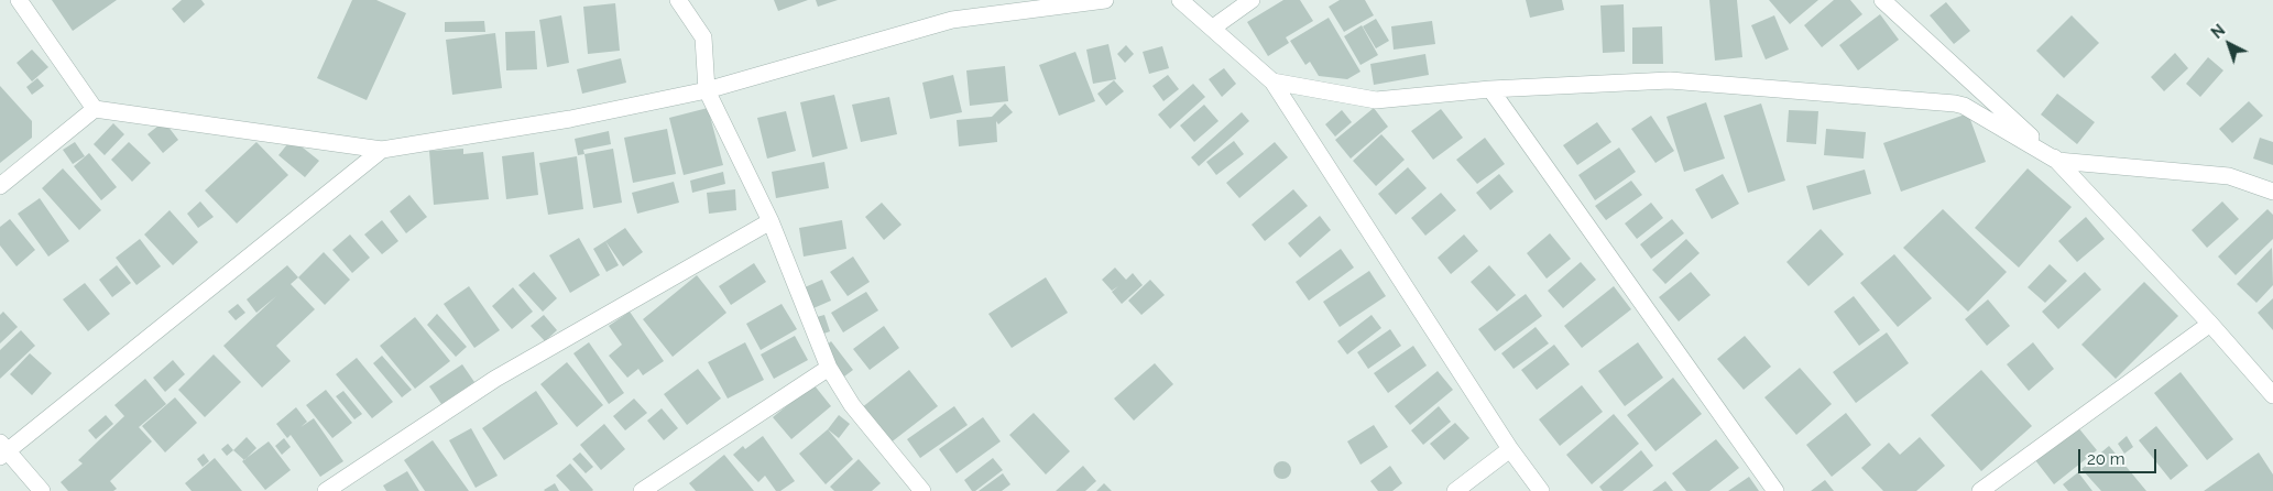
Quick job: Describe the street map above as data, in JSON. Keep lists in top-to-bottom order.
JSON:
{
  "scale_bar": "20 m",
  "north": "top left"
}
